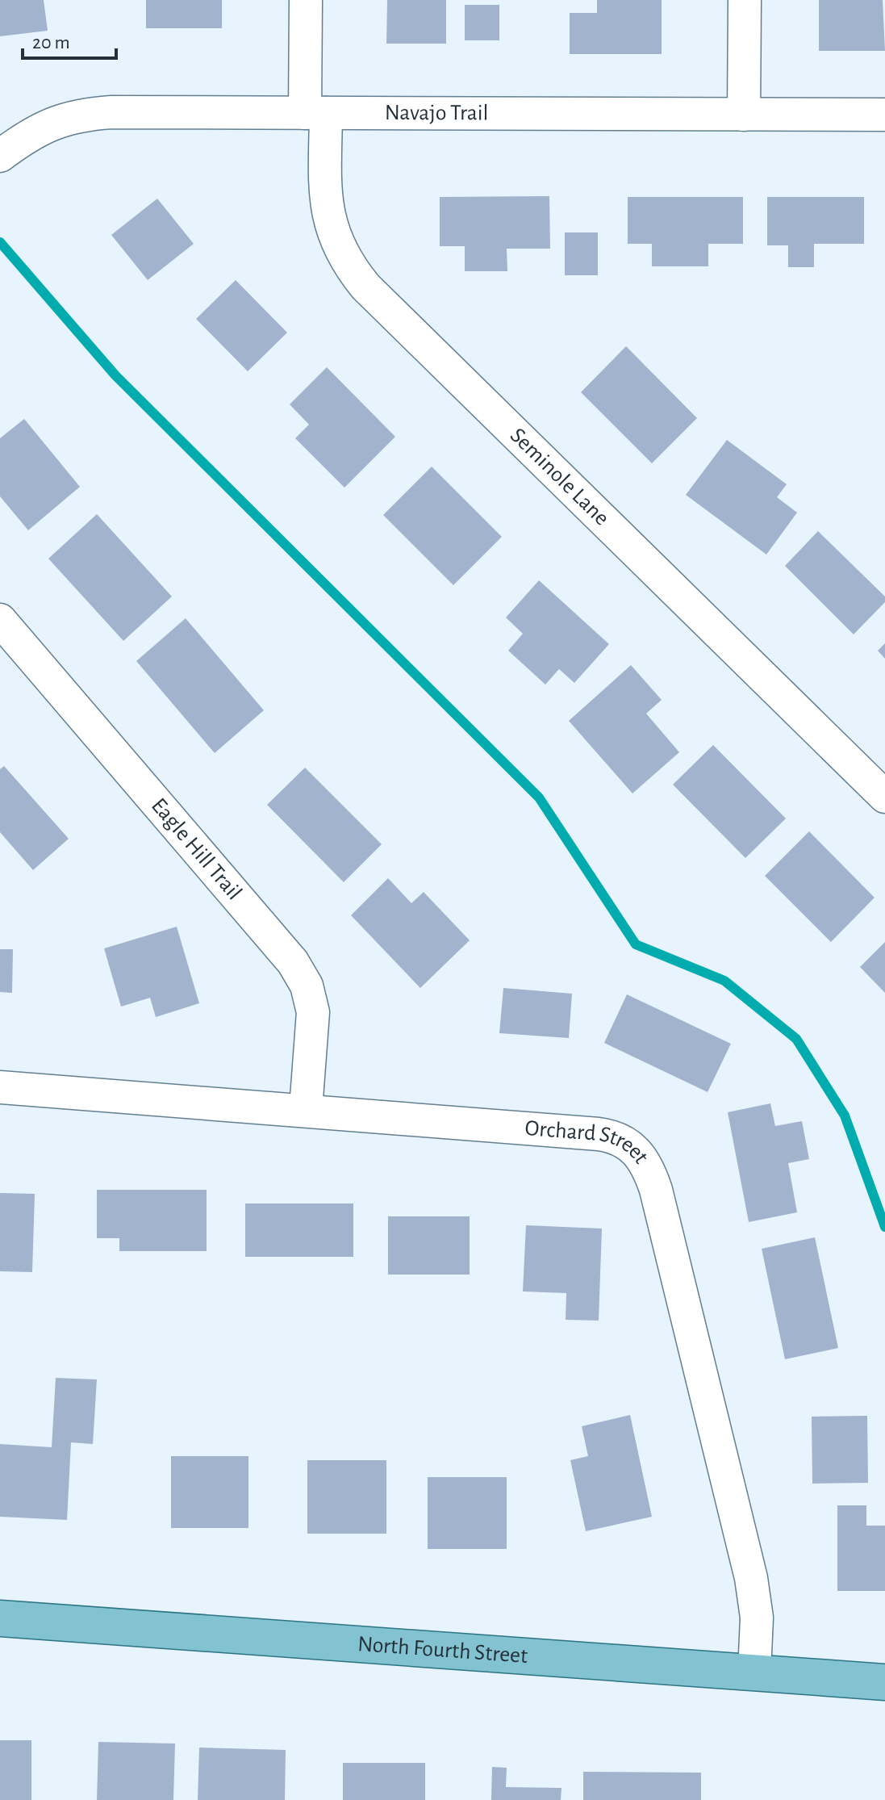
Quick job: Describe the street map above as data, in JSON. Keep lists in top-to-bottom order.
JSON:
{
  "streets": {
    "main road": ["North Fourth Street"],
    "street": [
      "Navajo Trail",
      "Seminole Lane",
      "Eagle Hill Trail",
      "Orchard Street"
    ]
  },
  "crossings": [
    ["Navajo Trail", "Seminole Lane"],
    ["Eagle Hill Trail", "Orchard Street"],
    ["Orchard Street", "North Fourth Street"]
  ],
  "scale_bar": "20 m"
}
